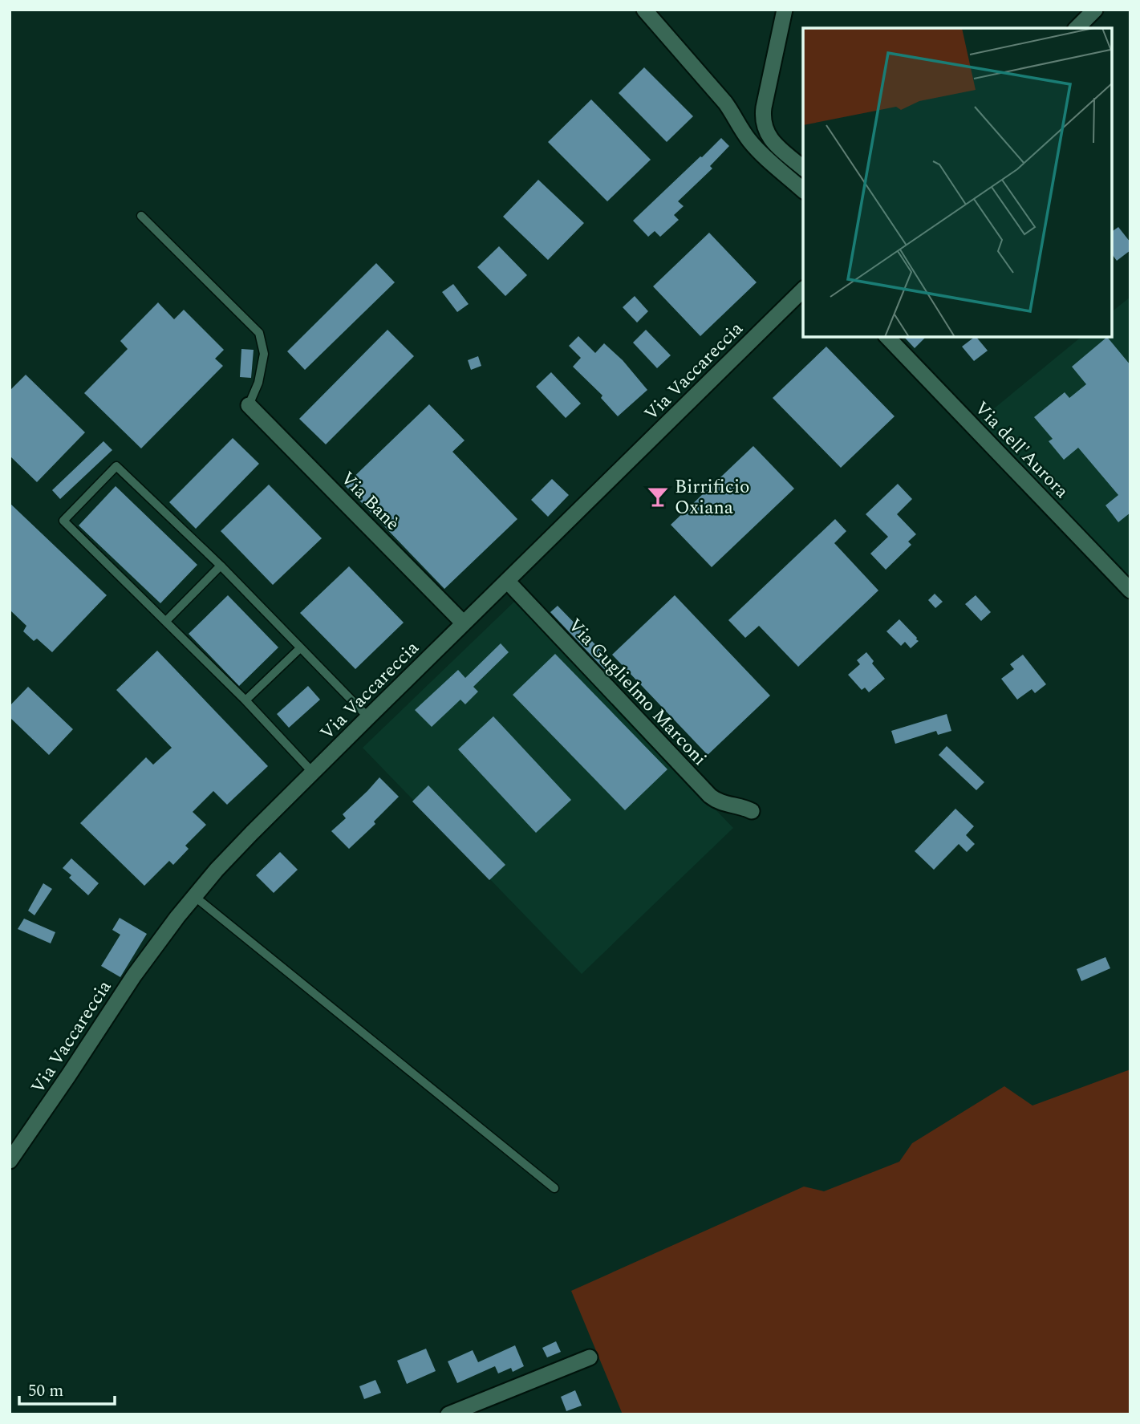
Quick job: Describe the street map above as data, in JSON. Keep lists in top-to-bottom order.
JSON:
{
  "streets": {
    "street": [
      "Via Vaccareccia",
      "Via dell'Aurora",
      "Via Banè",
      "Via Guglielmo Marconi"
    ]
  },
  "crossings": [
    ["Via Vaccareccia", "Via Banè"],
    ["Via Vaccareccia", "Via Guglielmo Marconi"]
  ],
  "places": {
    "bar": ["Birrificio Oxiana"]
  },
  "scale_bar": "50 m"
}
